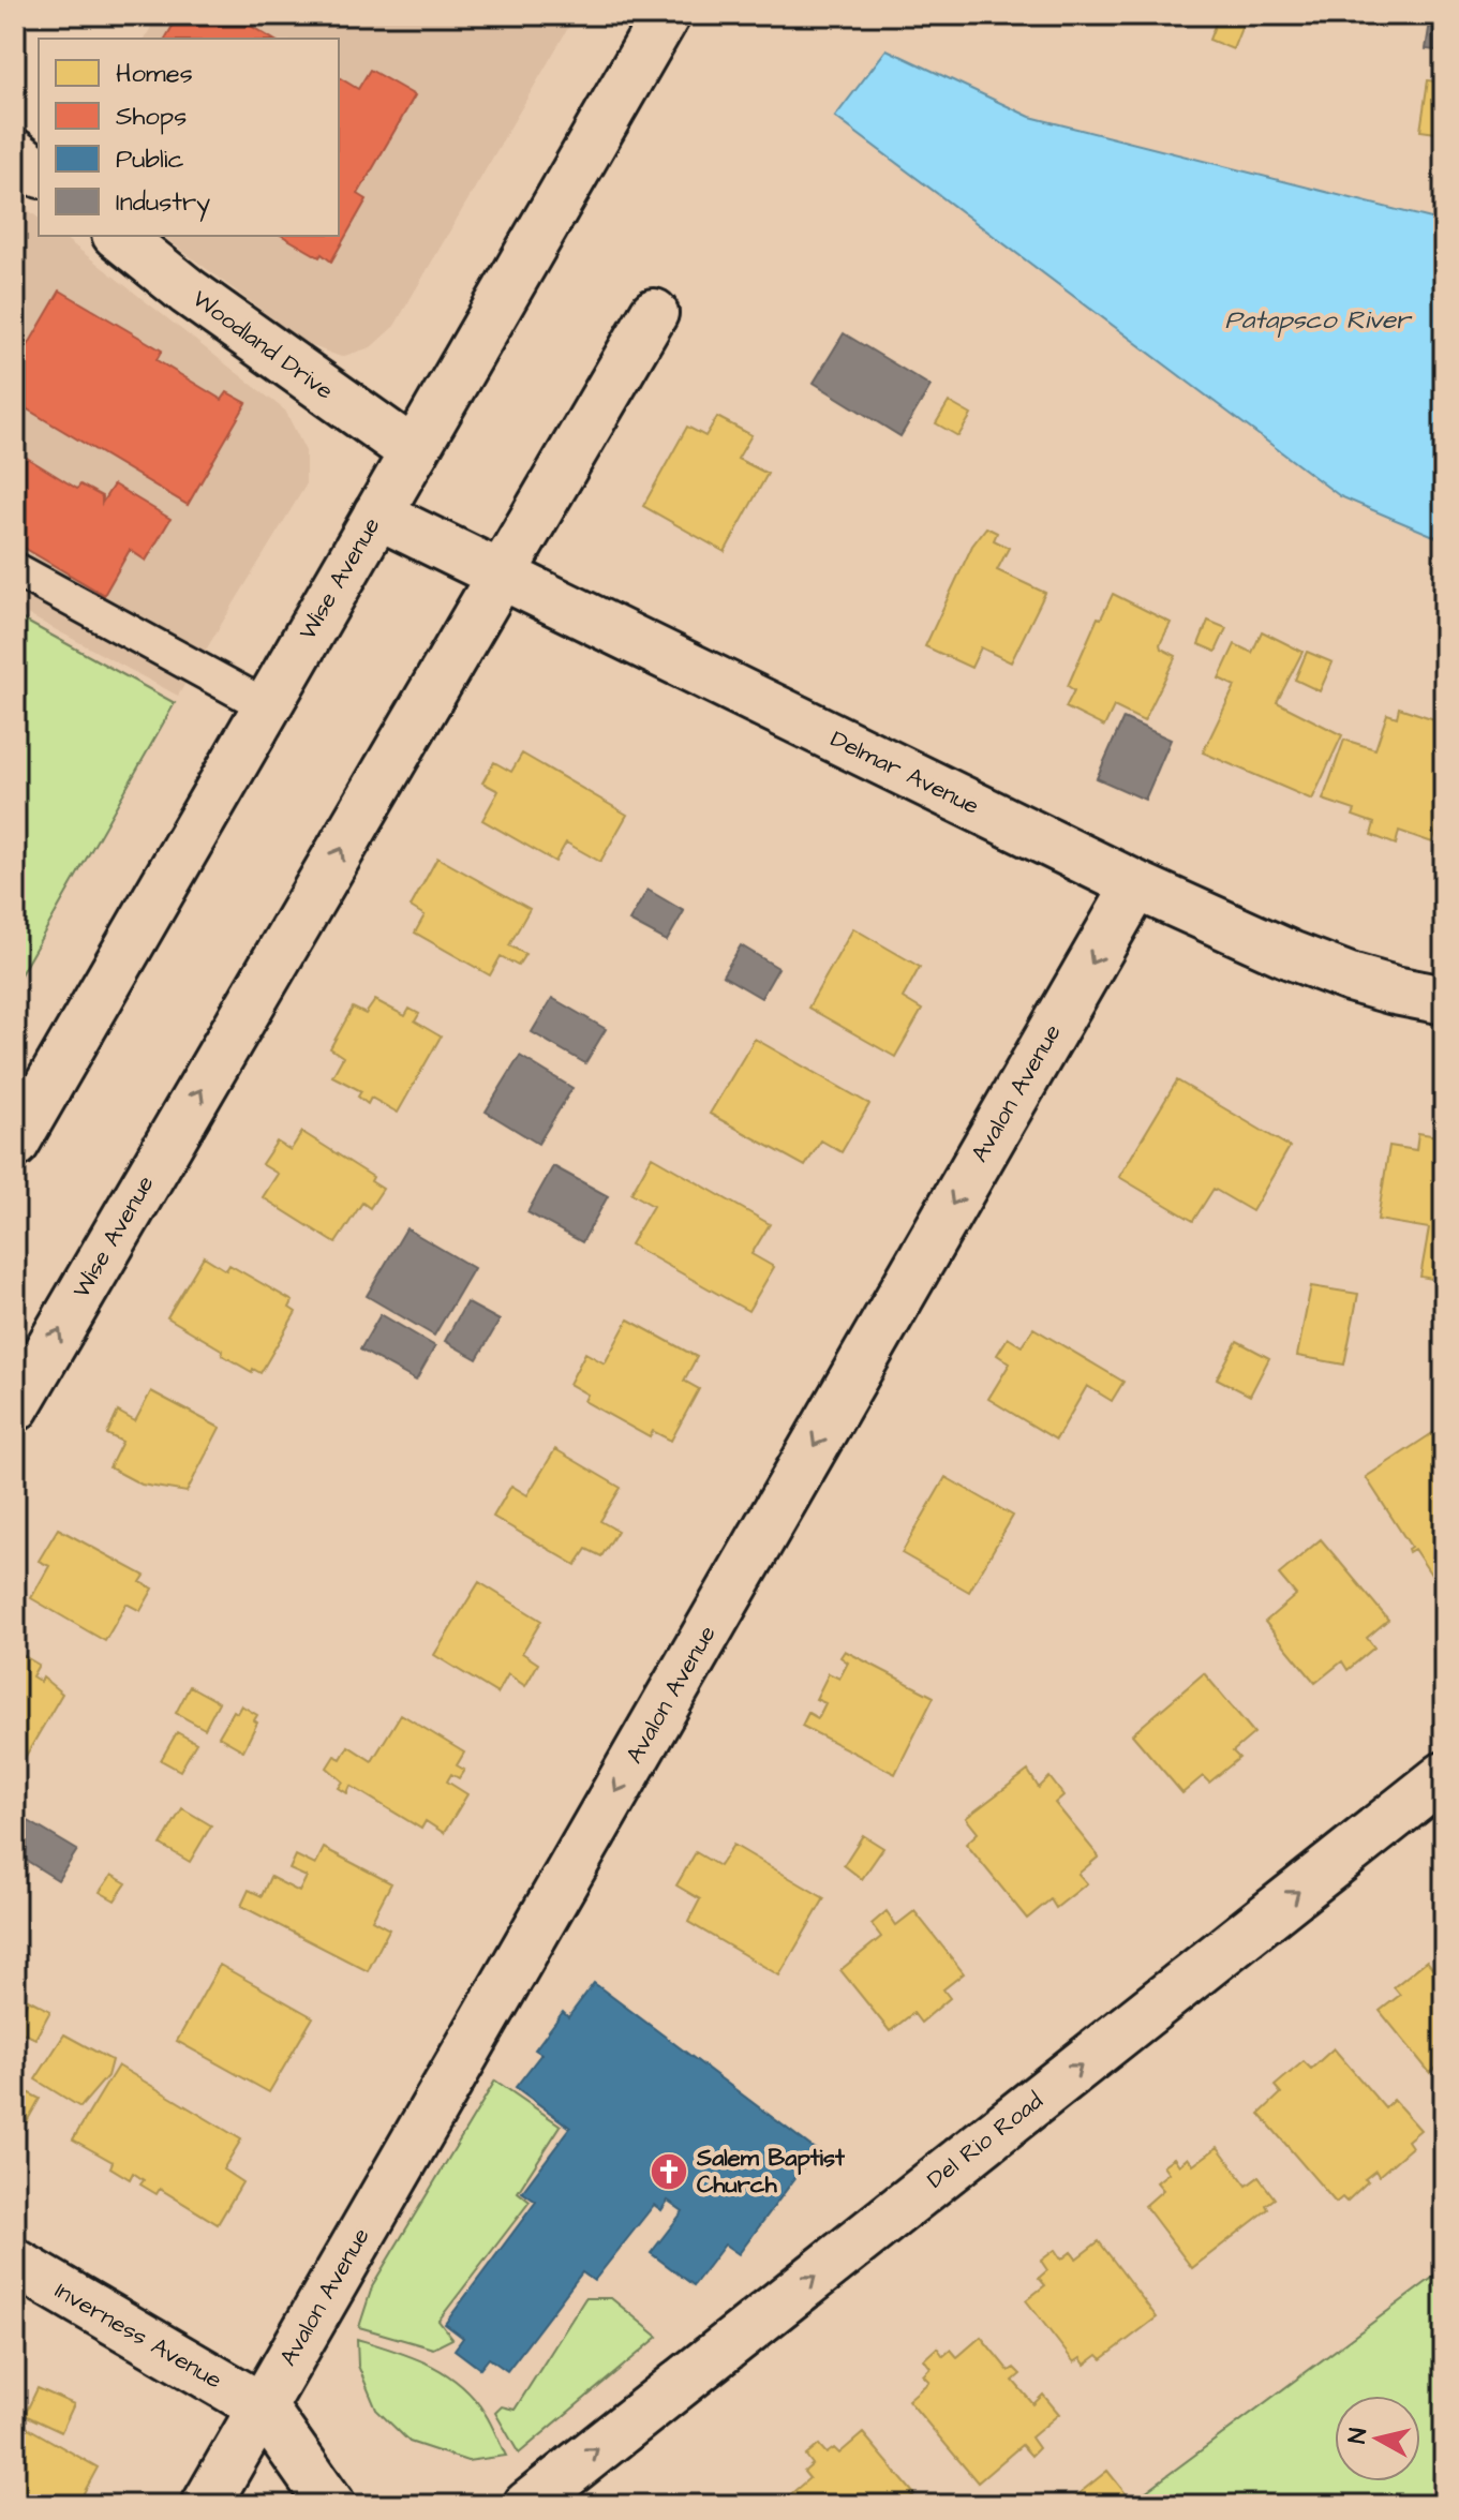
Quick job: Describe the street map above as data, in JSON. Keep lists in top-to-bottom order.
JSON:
{
  "streets": {
    "street": [
      "Woodland Drive",
      "Wise Avenue",
      "Delmar Avenue",
      "Avalon Avenue",
      "Del Rio Road",
      "Inverness Avenue"
    ]
  },
  "crossings": [
    ["Woodland Drive", "Wise Avenue"],
    ["Wise Avenue", "Delmar Avenue"],
    ["Delmar Avenue", "Avalon Avenue"],
    ["Avalon Avenue", "Inverness Avenue"]
  ],
  "one_way": ["Avalon Avenue", "Del Rio Road"],
  "water": ["Patapsco River"],
  "places": {
    "church": ["Salem Baptist Church"]
  },
  "legend": [
    "Homes",
    "Shops",
    "Public",
    "Industry"
  ],
  "north": "left"
}
